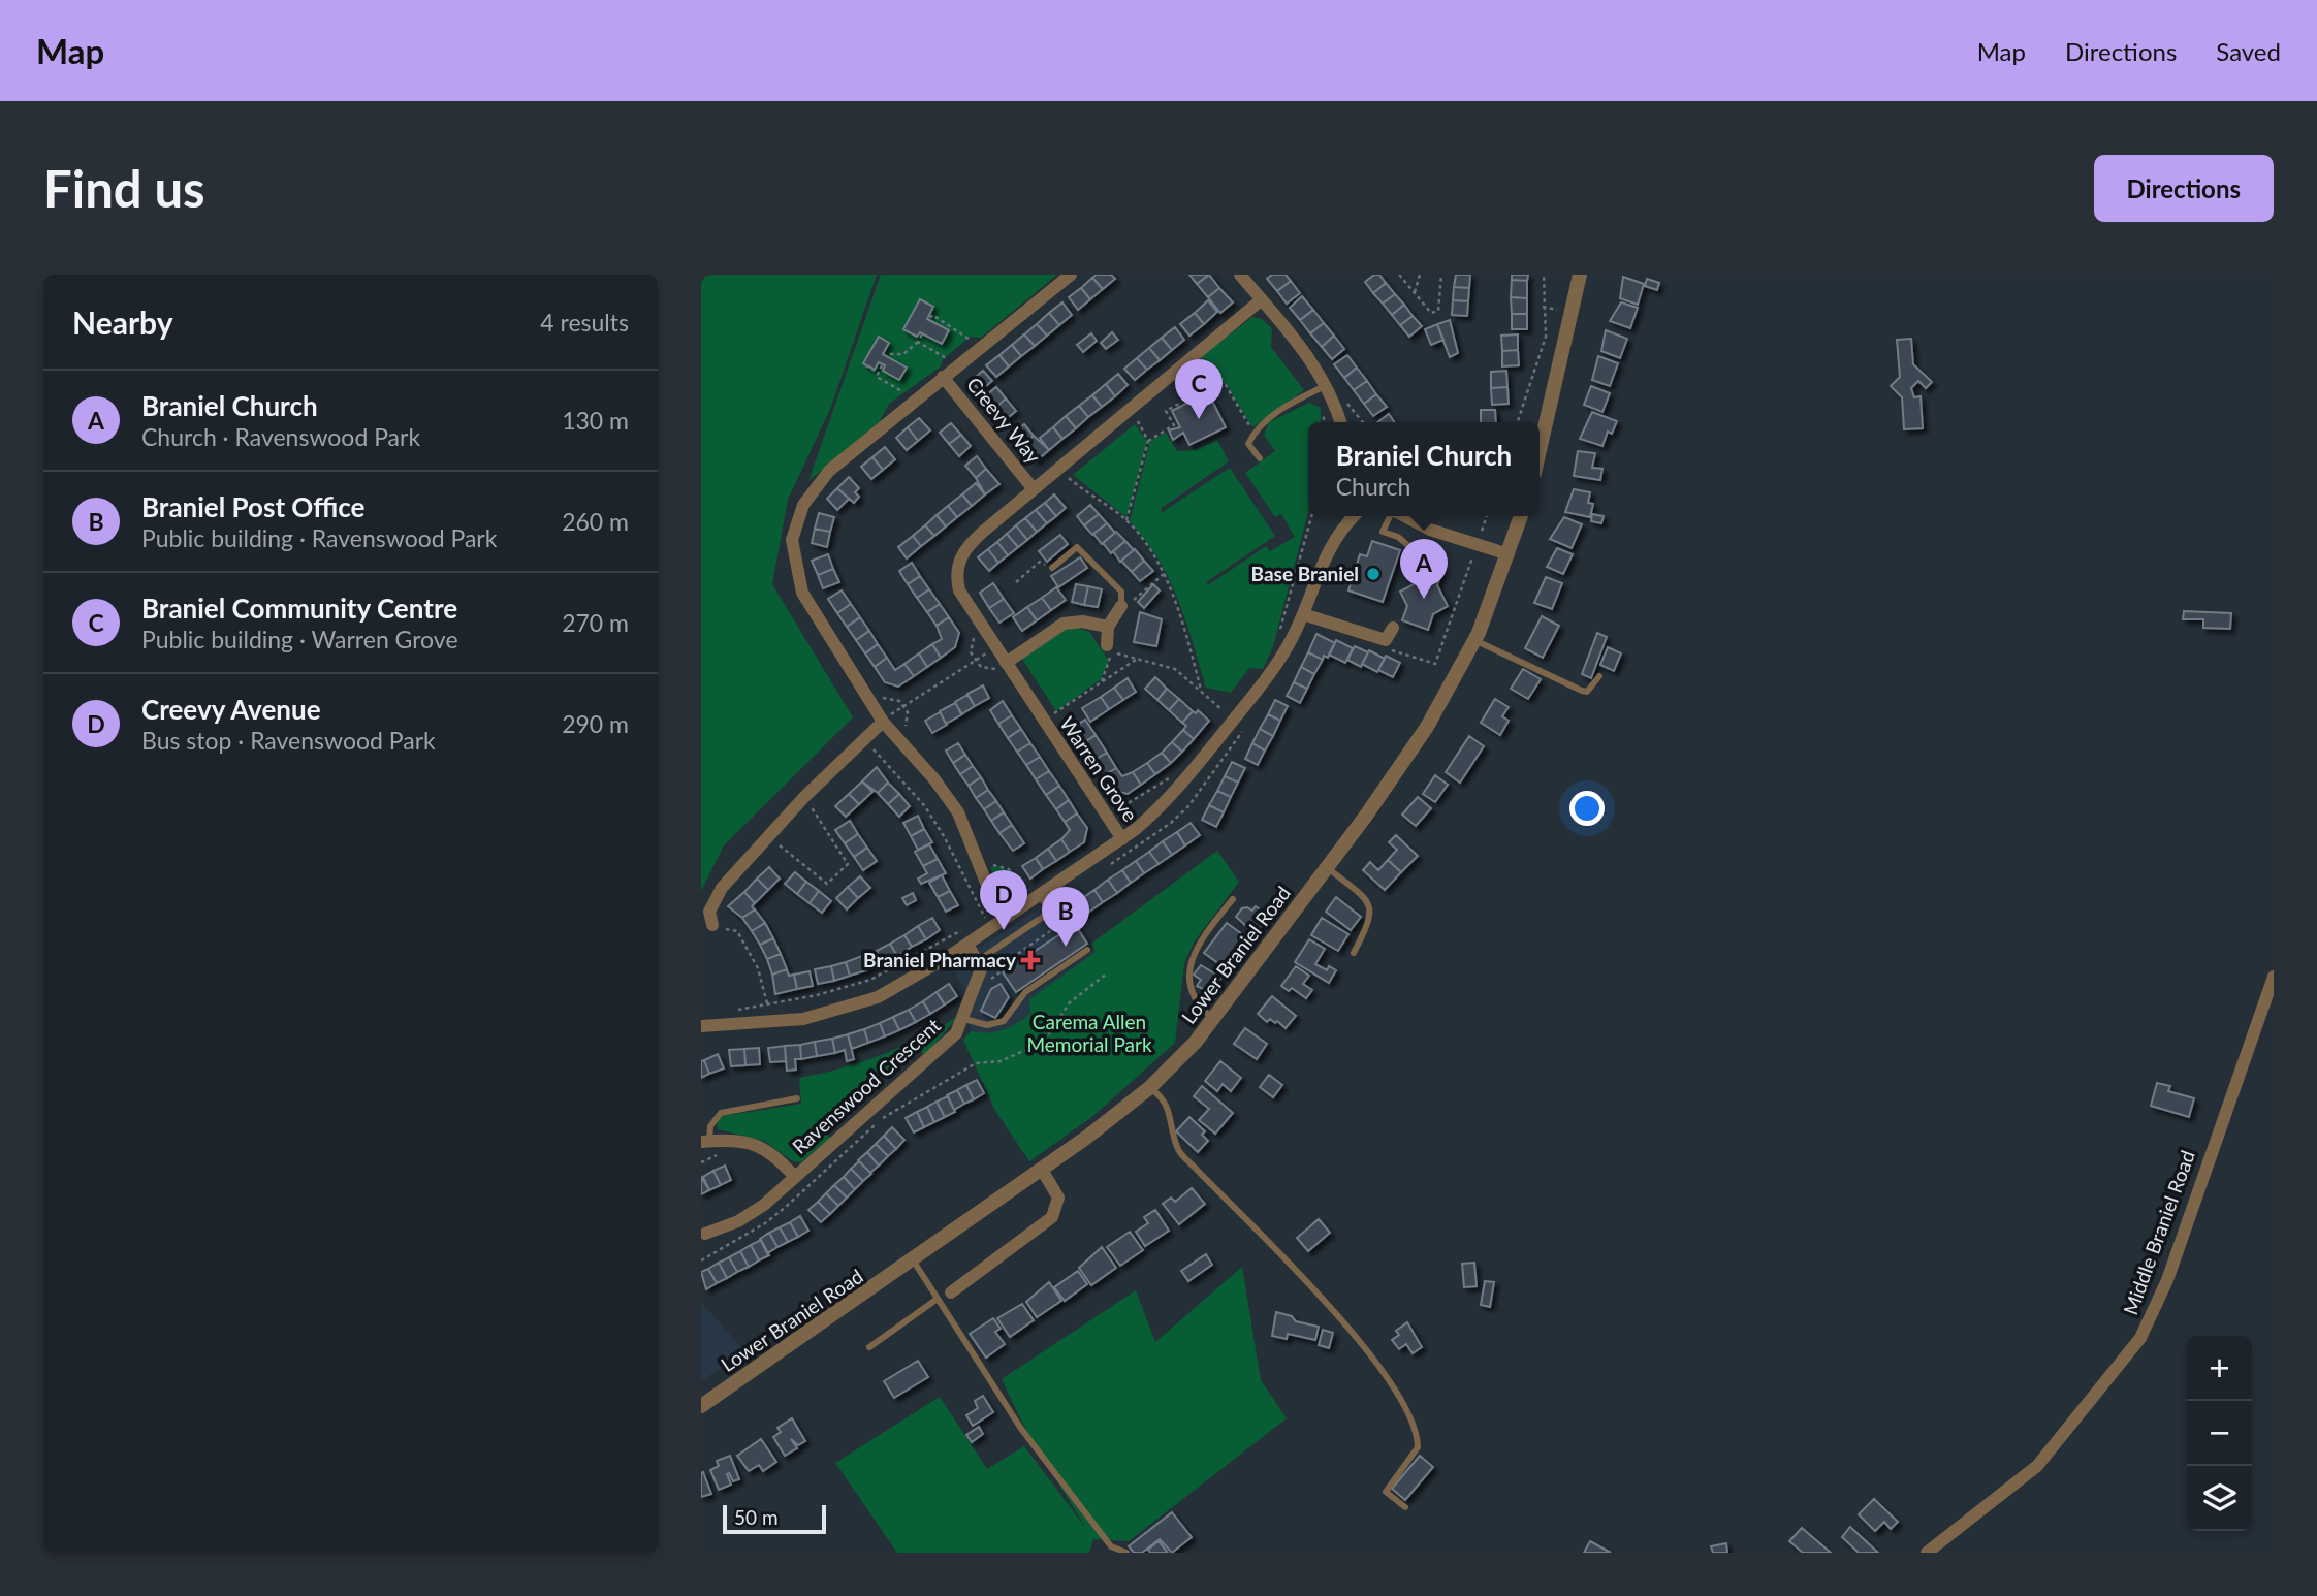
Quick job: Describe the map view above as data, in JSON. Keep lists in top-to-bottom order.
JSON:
{
  "streets": {
    "street": [
      "Creevy Way",
      "Warren Grove",
      "Lower Braniel Road",
      "Ravenswood Crescent",
      "Middle Braniel Road"
    ]
  },
  "crossings": [
    ["Creevy Way", "Warren Grove"]
  ],
  "parks": ["Carema Allen Memorial Park"],
  "places": {
    "other": ["Base Braniel"],
    "health": ["Braniel Pharmacy"]
  },
  "scale_bar": "50 m",
  "page": {
    "header": "Map",
    "nav": ["Map", "Directions", "Saved"],
    "buttons": "Directions",
    "title": "Find us",
    "heading": ["Nearby", "4 results"],
    "pins": [
      "C",
      "A",
      "D",
      "B"
    ],
    "list": [
      {
        "mark": "A",
        "name": "Braniel Church",
        "note": "Church · Ravenswood Park",
        "value": "130 m"
      },
      {
        "mark": "B",
        "name": "Braniel Post Office",
        "note": "Public building · Ravenswood Park",
        "value": "260 m"
      },
      {
        "mark": "C",
        "name": "Braniel Community Centre",
        "note": "Public building · Warren Grove",
        "value": "270 m"
      },
      {
        "mark": "D",
        "name": "Creevy Avenue",
        "note": "Bus stop · Ravenswood Park",
        "value": "290 m"
      }
    ],
    "popup": ["Braniel Church", "Church"],
    "map_buttons": ["+", "−"],
    "scale": "50 m"
  }
}
